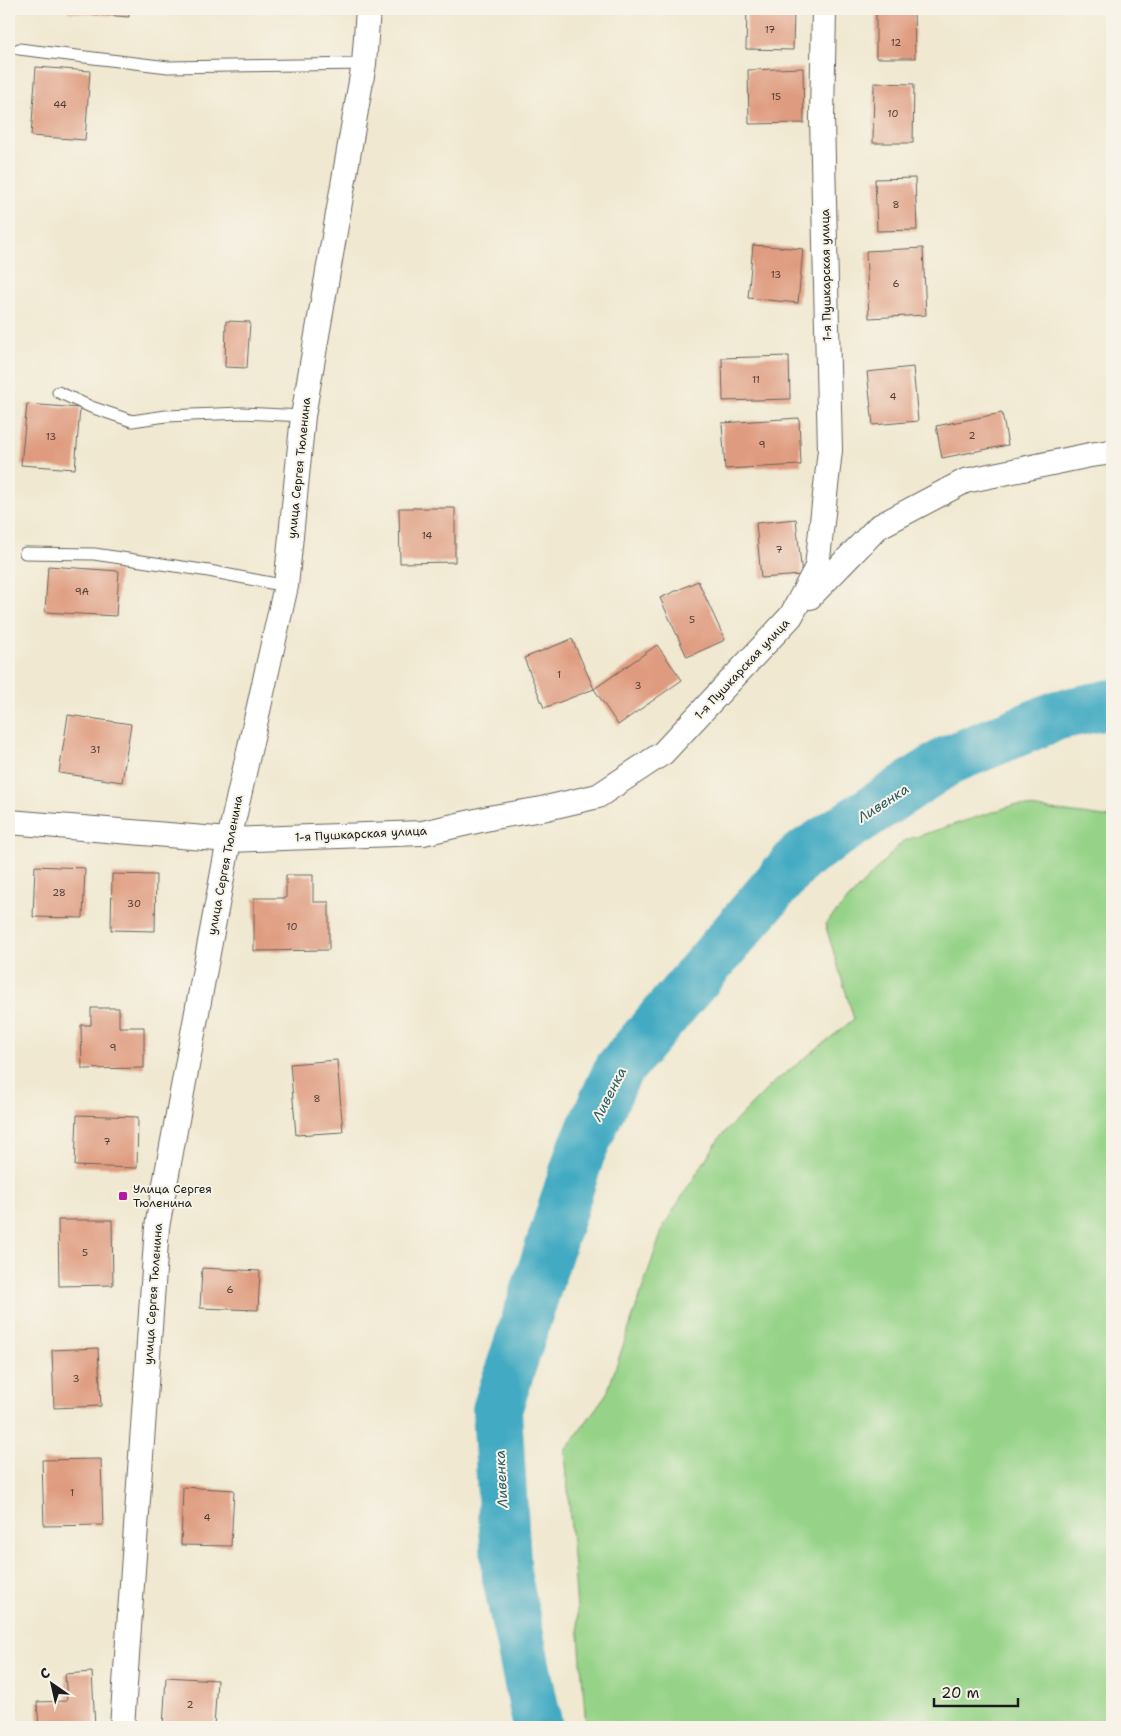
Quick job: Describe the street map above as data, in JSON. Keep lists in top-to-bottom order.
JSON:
{
  "streets": {
    "street": ["1-я Пушкарская улица", "улица Сергея Тюленина"]
  },
  "crossings": [
    ["1-я Пушкарская улица", "улица Сергея Тюленина"]
  ],
  "water": ["Ливенка"],
  "places": {
    "transit": ["Улица Сергея Тюленина"]
  },
  "house_numbers": [
    "17",
    "12",
    "15",
    "44",
    "10",
    "8",
    "13",
    "6",
    "11",
    "4",
    "2",
    "13",
    "9",
    "14",
    "7",
    "9А",
    "5",
    "1",
    "3",
    "31",
    "28",
    "30",
    "10",
    "9",
    "8",
    "7",
    "5",
    "6",
    "3",
    "1",
    "4",
    "2"
  ],
  "scale_bar": "20 m",
  "north": "top left"
}
